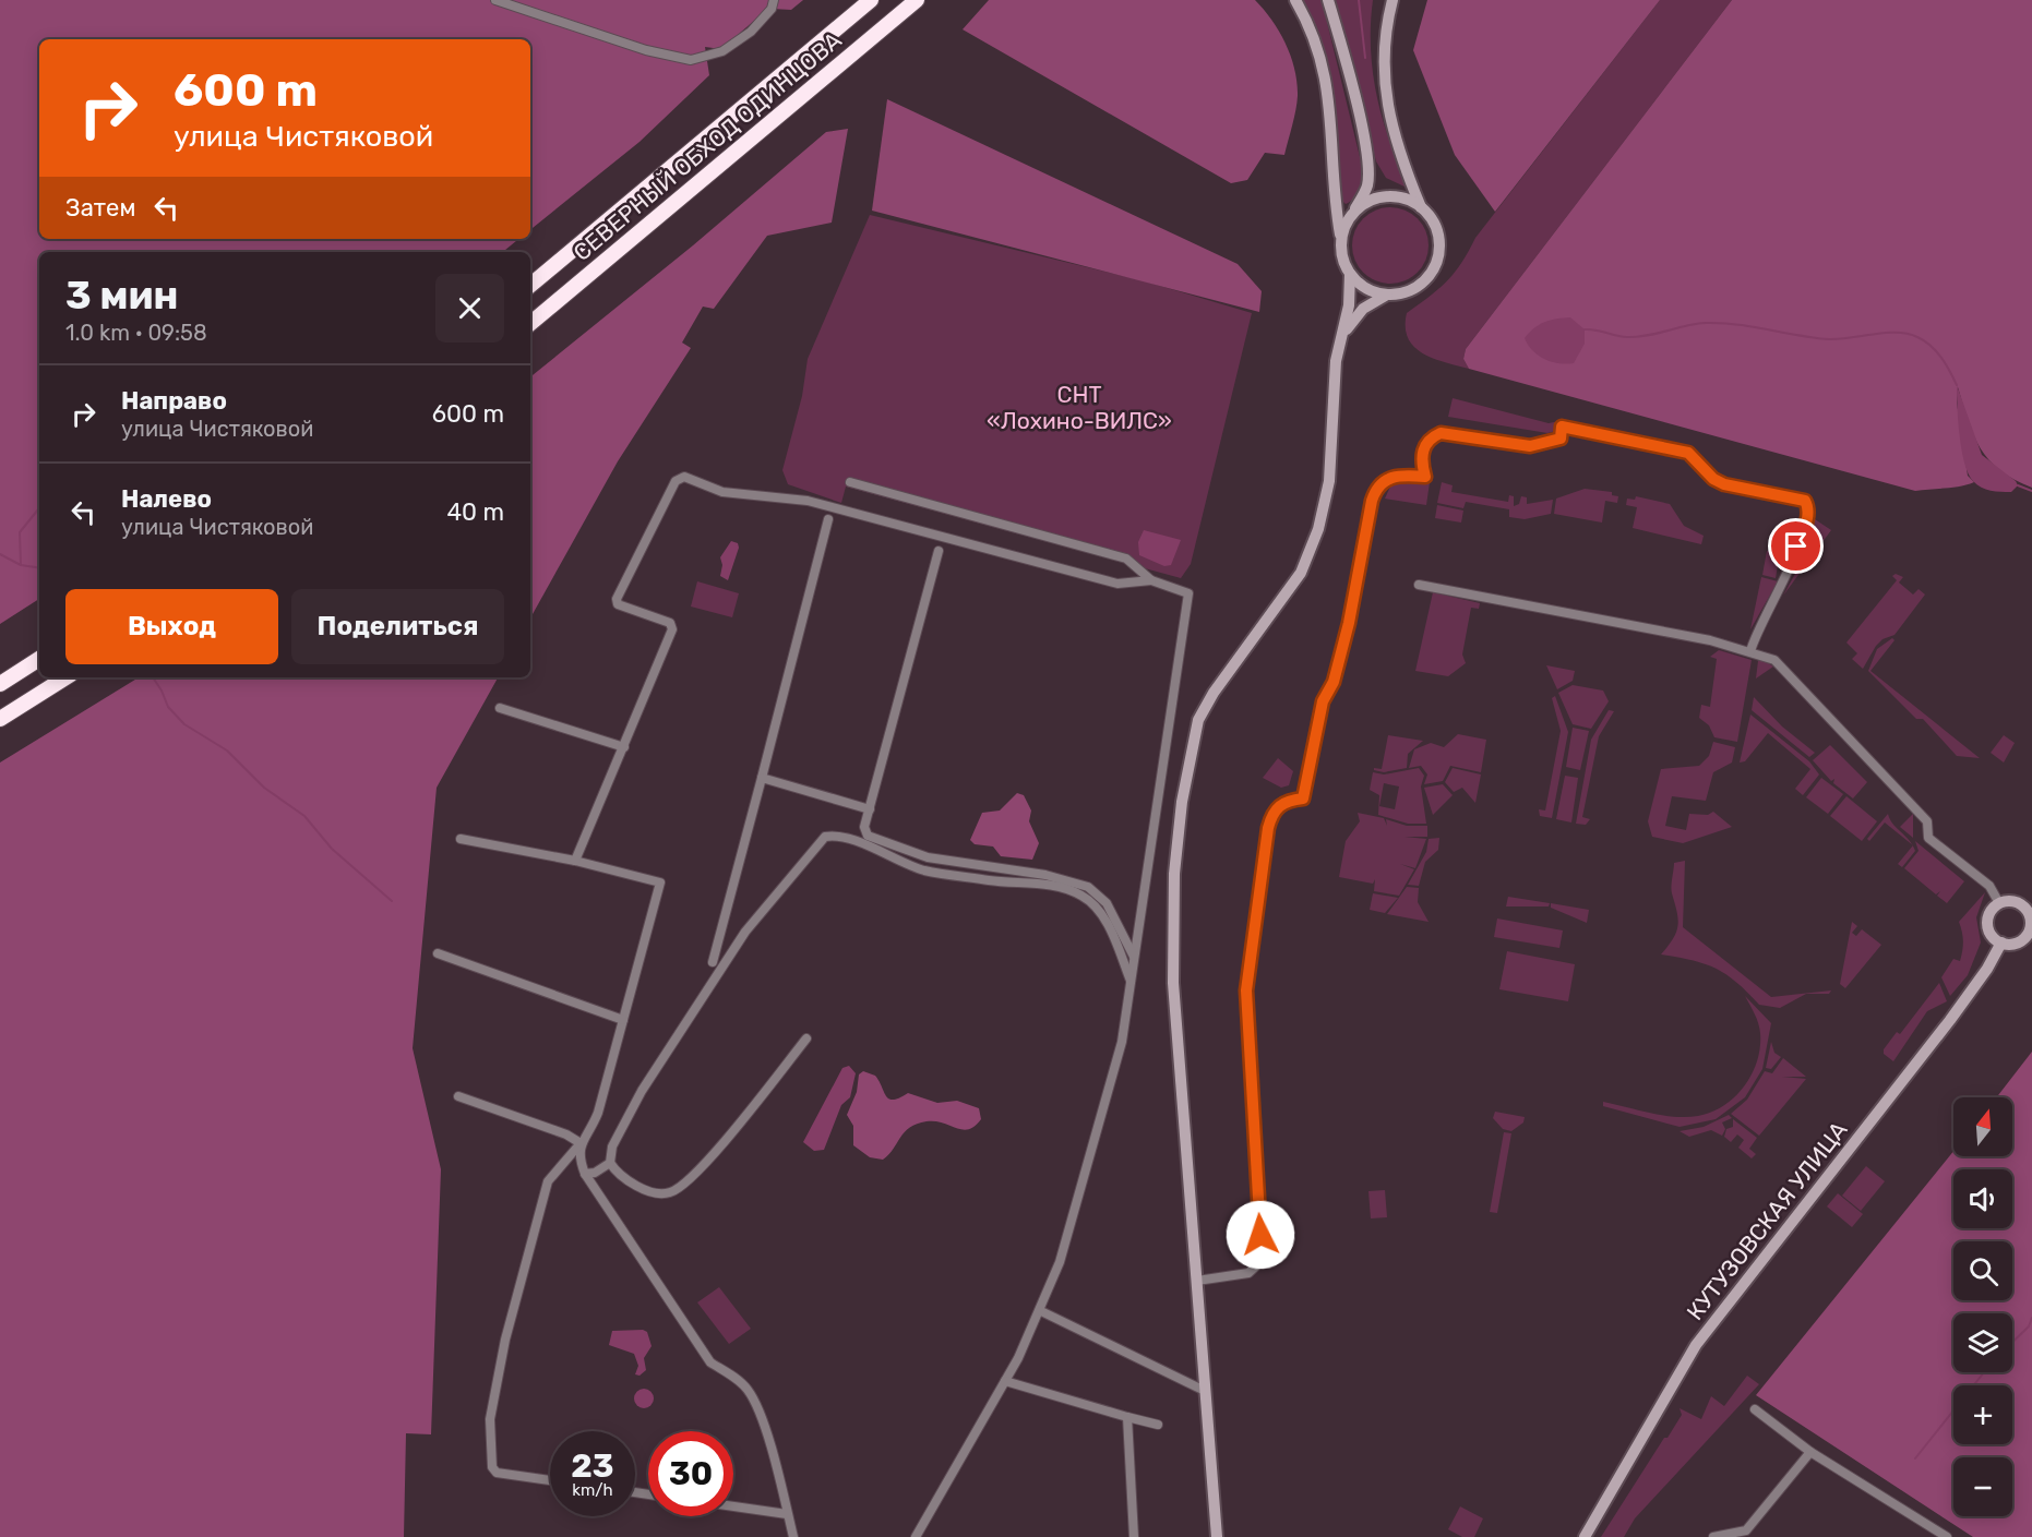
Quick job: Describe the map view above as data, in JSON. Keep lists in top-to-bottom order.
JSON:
{
  "streets": {
    "highway": ["СЕВЕРНЫЙ ОБХОД ОДИНЦОВА"],
    "street": ["КУТУЗОВСКАЯ УЛИЦА"]
  },
  "parks": ["СНТ «Лохино-ВИЛС»"],
  "north": "top",
  "page": {
    "turn": ["600 m", "улица Чистяковой"],
    "then": "Затем",
    "heading": ["3 мин", "1.0 km · 09:58"],
    "list": [
      {
        "name": "Направо",
        "note": "улица Чистяковой",
        "value": "600 m"
      },
      {
        "name": "Налево",
        "note": "улица Чистяковой",
        "value": "40 m"
      }
    ],
    "buttons": ["Выход", "Поделиться"],
    "map_buttons": ["+", "−"],
    "speed": "23 km/h",
    "limit": "30"
  }
}
